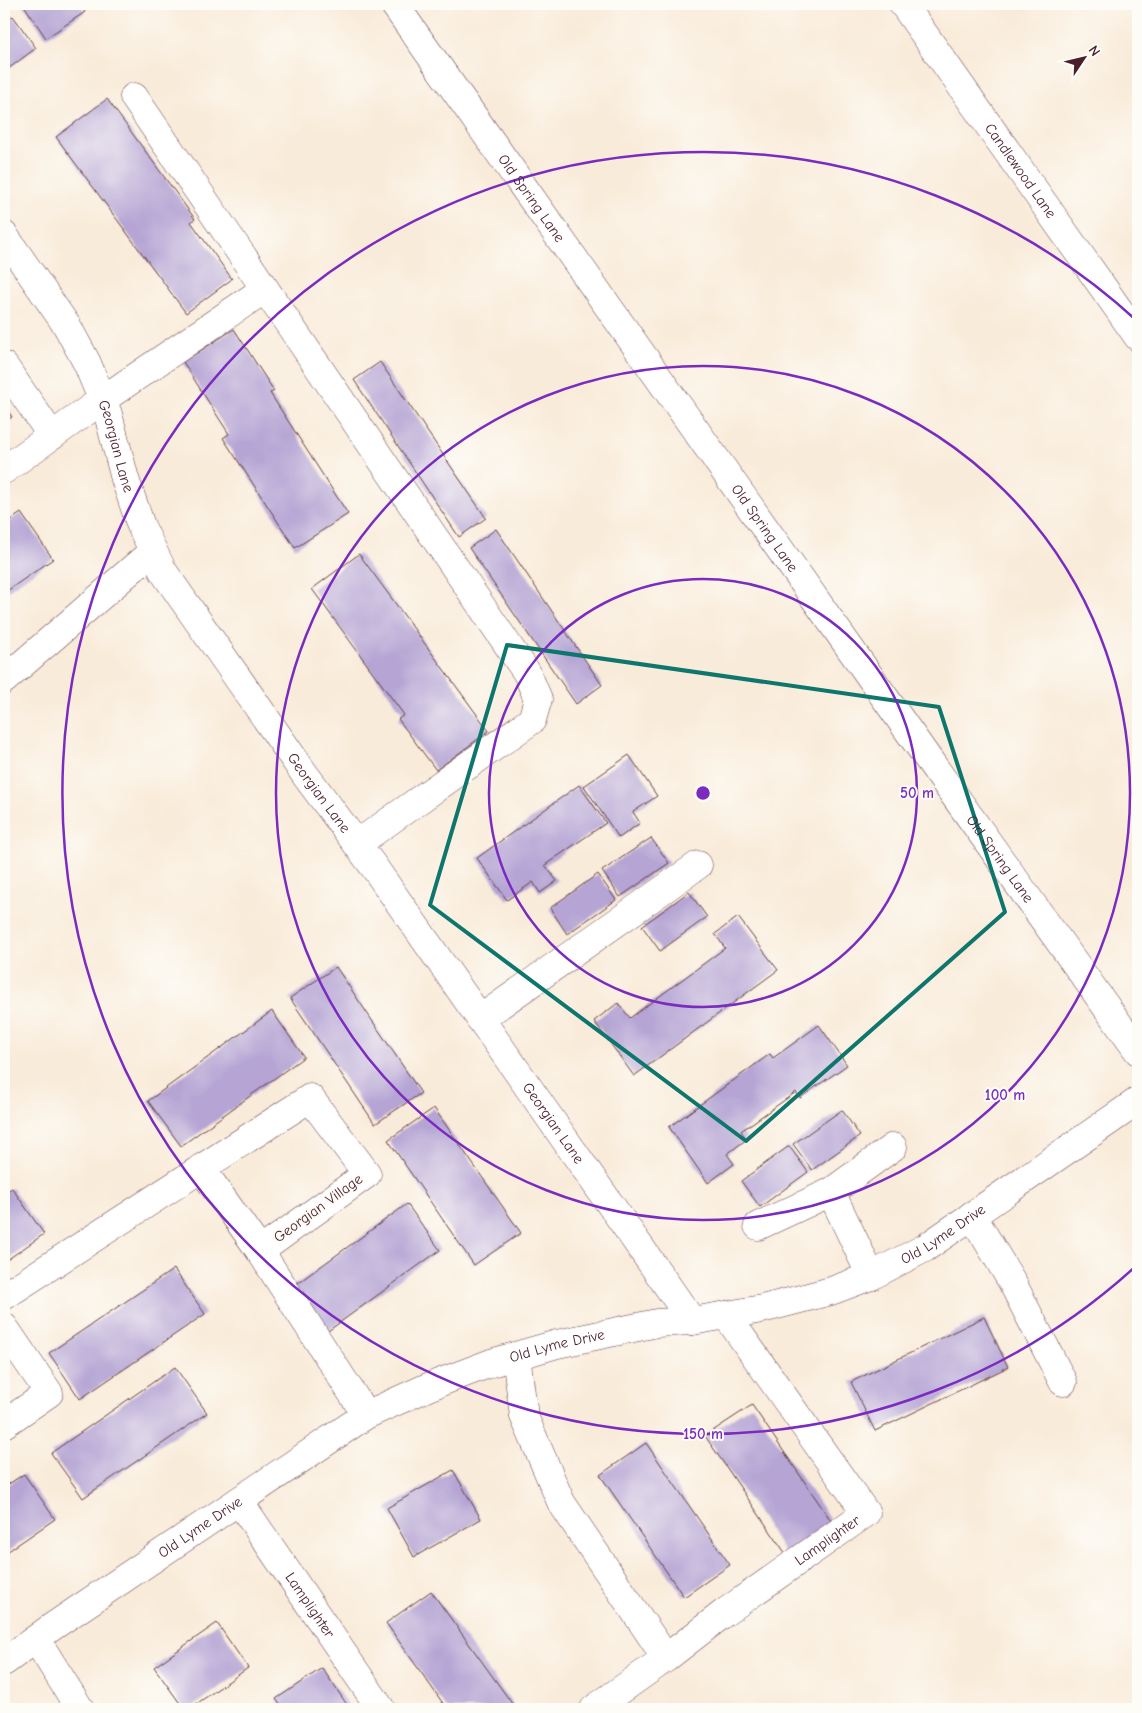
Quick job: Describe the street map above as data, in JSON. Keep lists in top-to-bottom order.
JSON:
{
  "streets": {
    "street": [
      "Candlewood Lane",
      "Old Spring Lane",
      "Georgian Lane",
      "Georgian Village",
      "Old Lyme Drive",
      "Lamplighter"
    ]
  },
  "crossings": [
    ["Georgian Lane", "Old Lyme Drive"],
    ["Georgian Village", "Old Lyme Drive"],
    ["Old Lyme Drive", "Lamplighter"]
  ],
  "north": "top right",
  "rings": ["50 m", "100 m", "150 m"]
}
